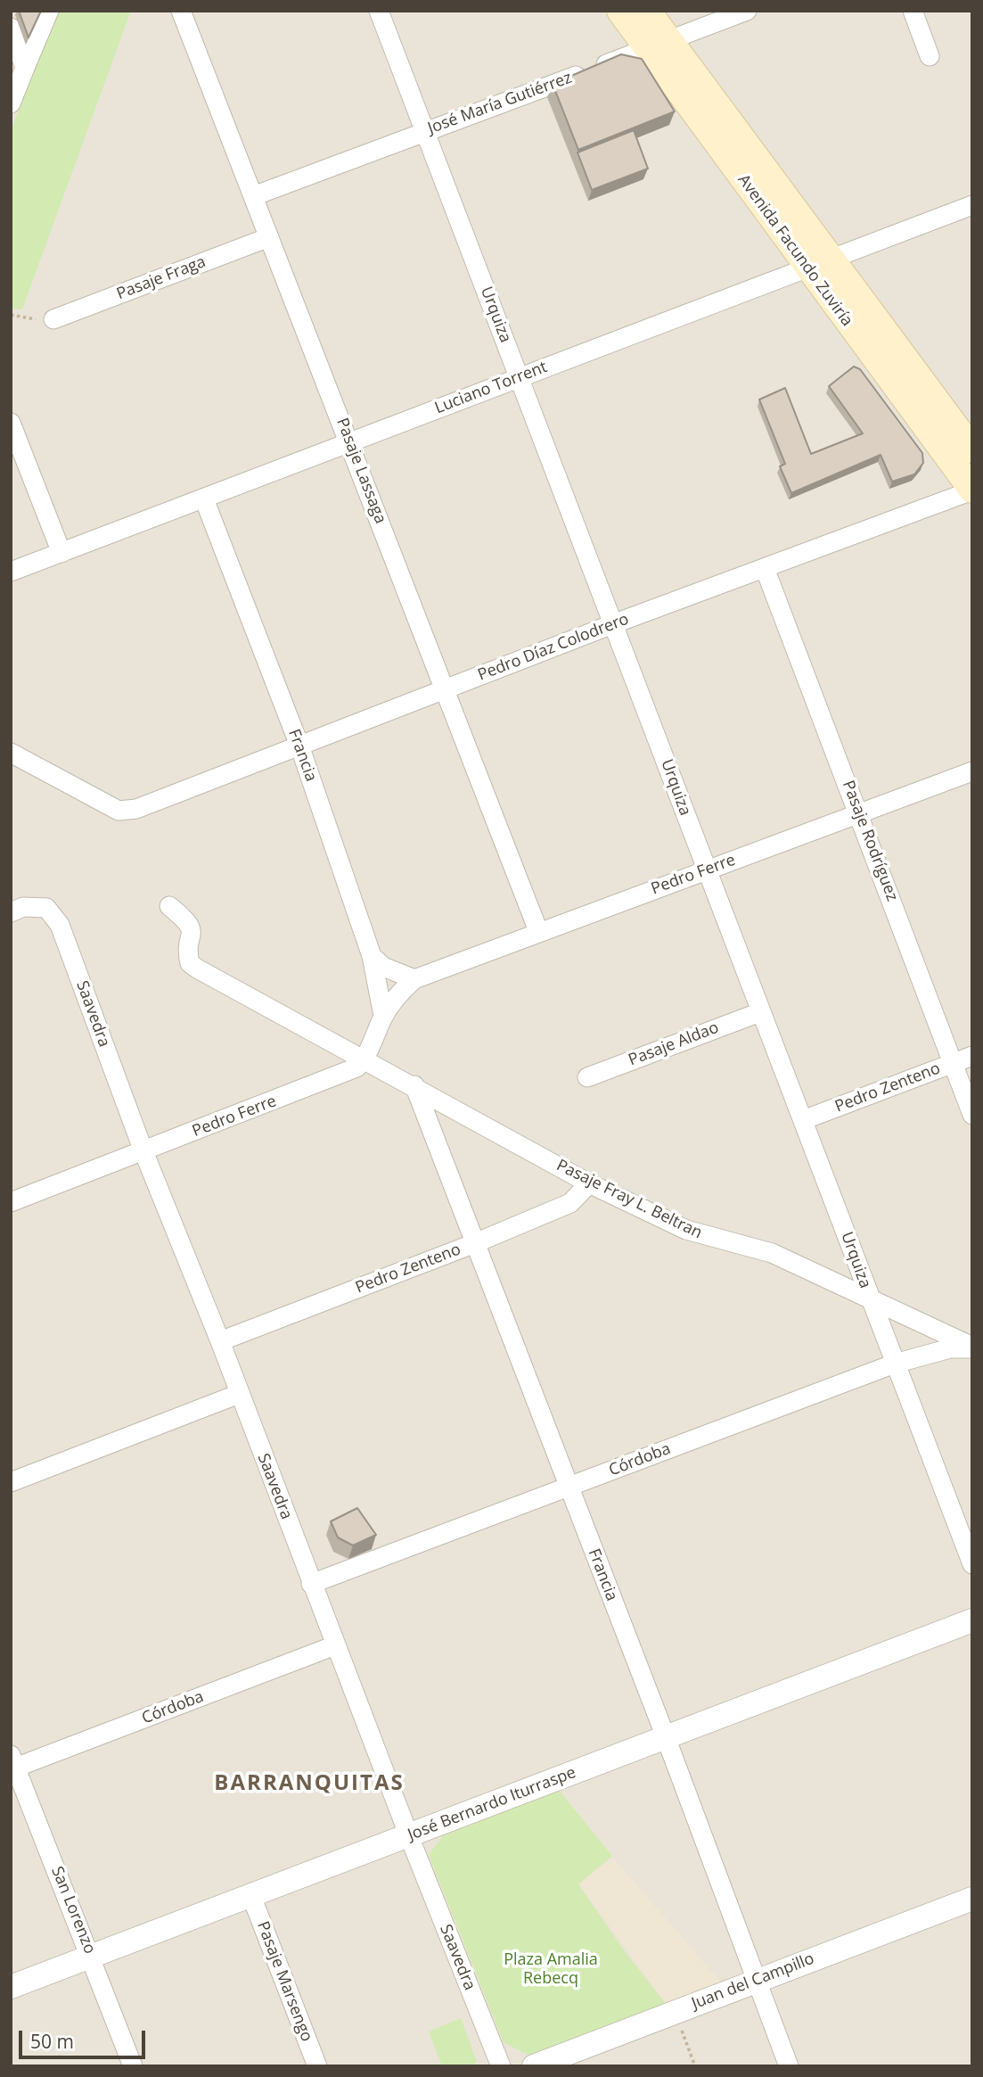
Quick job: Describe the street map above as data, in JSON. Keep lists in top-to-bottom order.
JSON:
{
  "streets": {
    "main road": ["Avenida Facundo Zuviría"],
    "street": [
      "José María Gutiérrez",
      "Pasaje Fraga",
      "Urquiza",
      "Luciano Torrent",
      "Pasaje Lassaga",
      "Pedro Díaz Colodrero",
      "Francia",
      "Pasaje Rodríguez",
      "Pedro Ferre",
      "Saavedra",
      "Pasaje Aldao",
      "Pedro Zenteno",
      "Pasaje Fray L. Beltran",
      "Córdoba",
      "José Bernardo Iturraspe",
      "San Lorenzo",
      "Pasaje Marsengo",
      "Juan del Campillo"
    ]
  },
  "crossings": [
    ["José María Gutiérrez", "Avenida Facundo Zuviría"],
    ["José María Gutiérrez", "Urquiza"],
    ["José María Gutiérrez", "Pasaje Lassaga"],
    ["Avenida Facundo Zuviría", "Luciano Torrent"],
    ["Avenida Facundo Zuviría", "Pedro Díaz Colodrero"],
    ["Pasaje Fraga", "Pasaje Lassaga"],
    ["Urquiza", "Luciano Torrent"],
    ["Urquiza", "Pedro Díaz Colodrero"],
    ["Urquiza", "Pedro Ferre"],
    ["Urquiza", "Pasaje Aldao"],
    ["Urquiza", "Pedro Zenteno"],
    ["Urquiza", "Pasaje Fray L. Beltran"],
    ["Urquiza", "Córdoba"],
    ["Luciano Torrent", "Pasaje Lassaga"],
    ["Luciano Torrent", "Francia"],
    ["Pasaje Lassaga", "Pedro Díaz Colodrero"],
    ["Pasaje Lassaga", "Pedro Ferre"],
    ["Pedro Díaz Colodrero", "Francia"],
    ["Pedro Díaz Colodrero", "Pasaje Rodríguez"],
    ["Francia", "Pedro Ferre"],
    ["Francia", "Pedro Zenteno"],
    ["Francia", "Pasaje Fray L. Beltran"],
    ["Francia", "Córdoba"],
    ["Francia", "José Bernardo Iturraspe"],
    ["Francia", "Juan del Campillo"],
    ["Pasaje Rodríguez", "Pedro Ferre"],
    ["Pasaje Rodríguez", "Pedro Zenteno"],
    ["Pedro Ferre", "Saavedra"],
    ["Pedro Ferre", "Pasaje Fray L. Beltran"],
    ["Saavedra", "Pedro Zenteno"],
    ["Saavedra", "Córdoba"],
    ["Saavedra", "José Bernardo Iturraspe"],
    ["Pedro Zenteno", "Pasaje Fray L. Beltran"],
    ["Pasaje Fray L. Beltran", "Córdoba"],
    ["Córdoba", "San Lorenzo"],
    ["José Bernardo Iturraspe", "San Lorenzo"],
    ["José Bernardo Iturraspe", "Pasaje Marsengo"]
  ],
  "districts": ["BARRANQUITAS"],
  "parks": ["Plaza Amalia Rebecq"],
  "scale_bar": "50 m"
}
